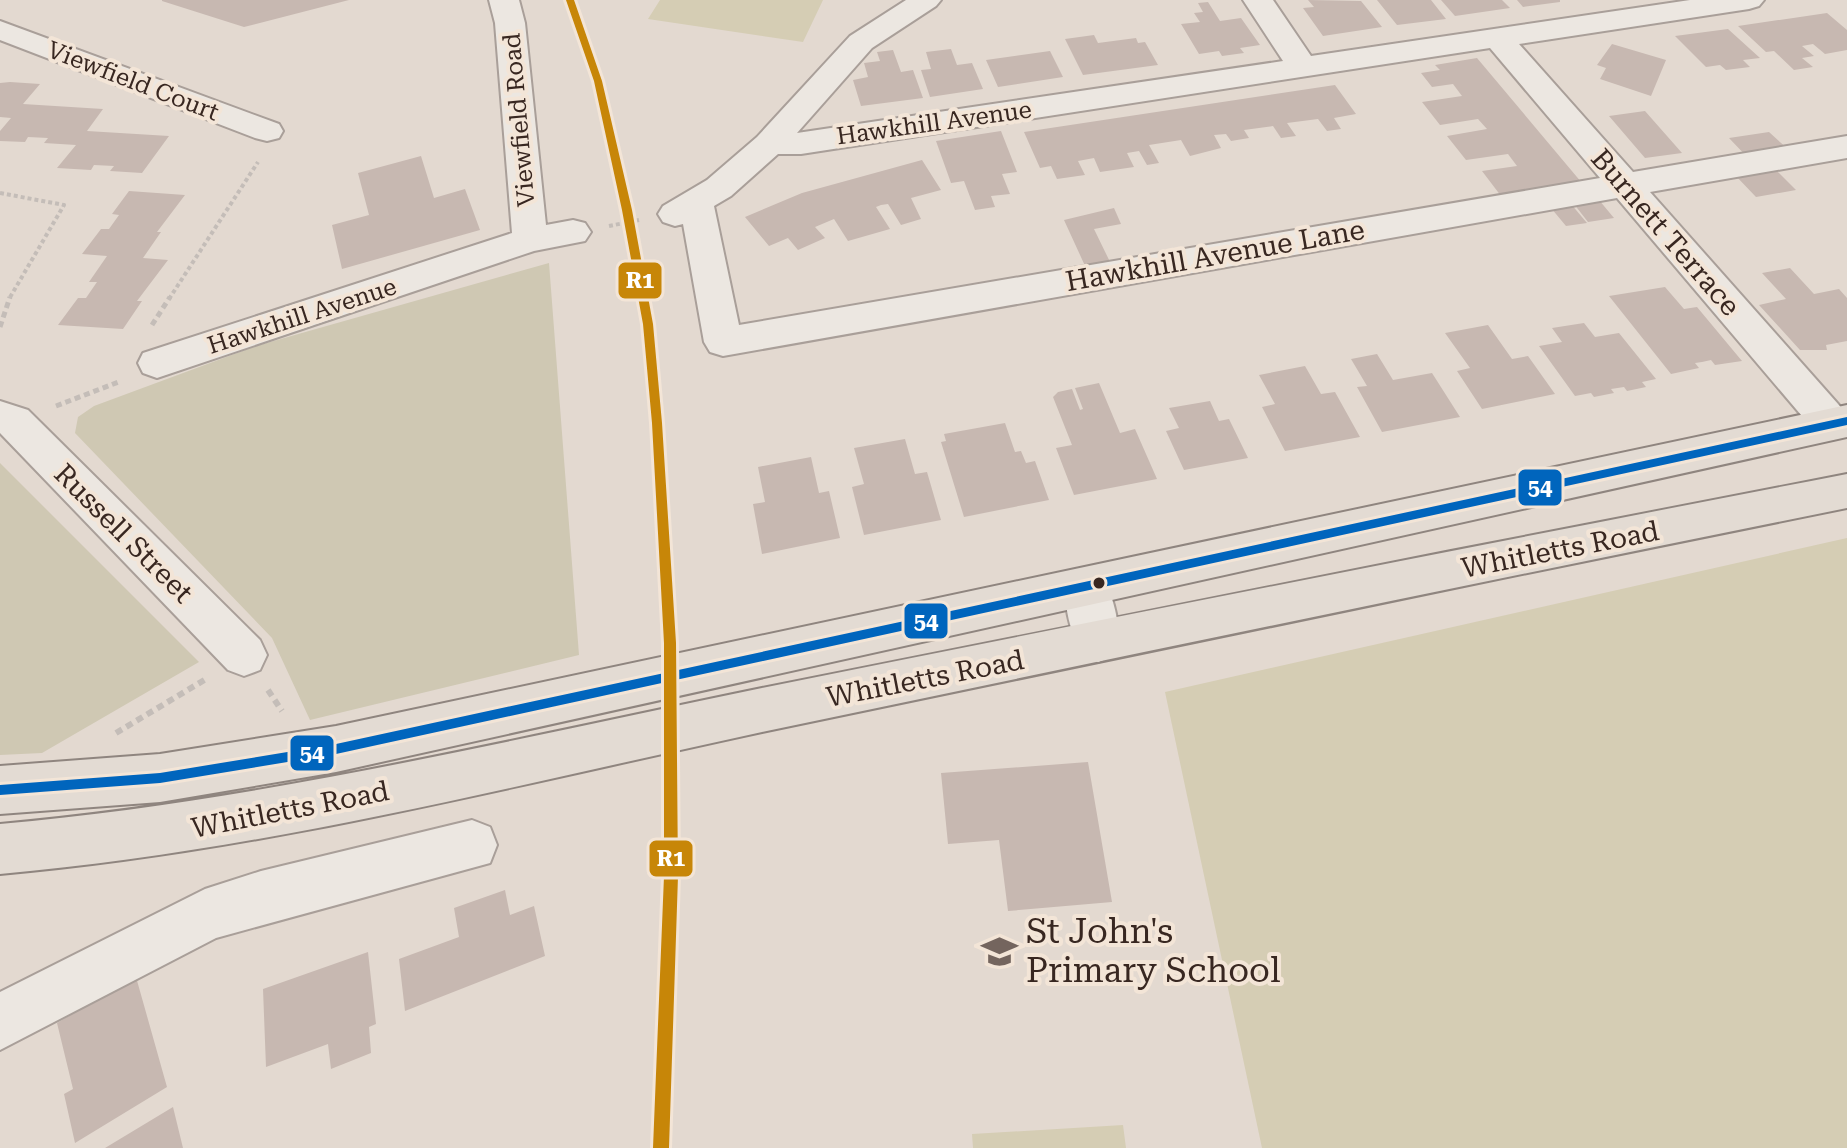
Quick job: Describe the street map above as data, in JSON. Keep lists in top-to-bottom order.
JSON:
{
  "streets": {
    "main road": ["Whitletts Road"],
    "street": [
      "Viewfield Court",
      "Viewfield Road",
      "Hawkhill Avenue",
      "Burnett Terrace",
      "Hawkhill Avenue Lane",
      "Russell Street"
    ]
  },
  "crossings": [
    ["Viewfield Road", "Hawkhill Avenue"],
    ["Hawkhill Avenue", "Burnett Terrace"],
    ["Burnett Terrace", "Hawkhill Avenue Lane"],
    ["Burnett Terrace", "Whitletts Road"]
  ],
  "places": {
    "school or university": ["St John's Primary School"]
  },
  "lines": ["transit line R1", "transit line 54"]
}
